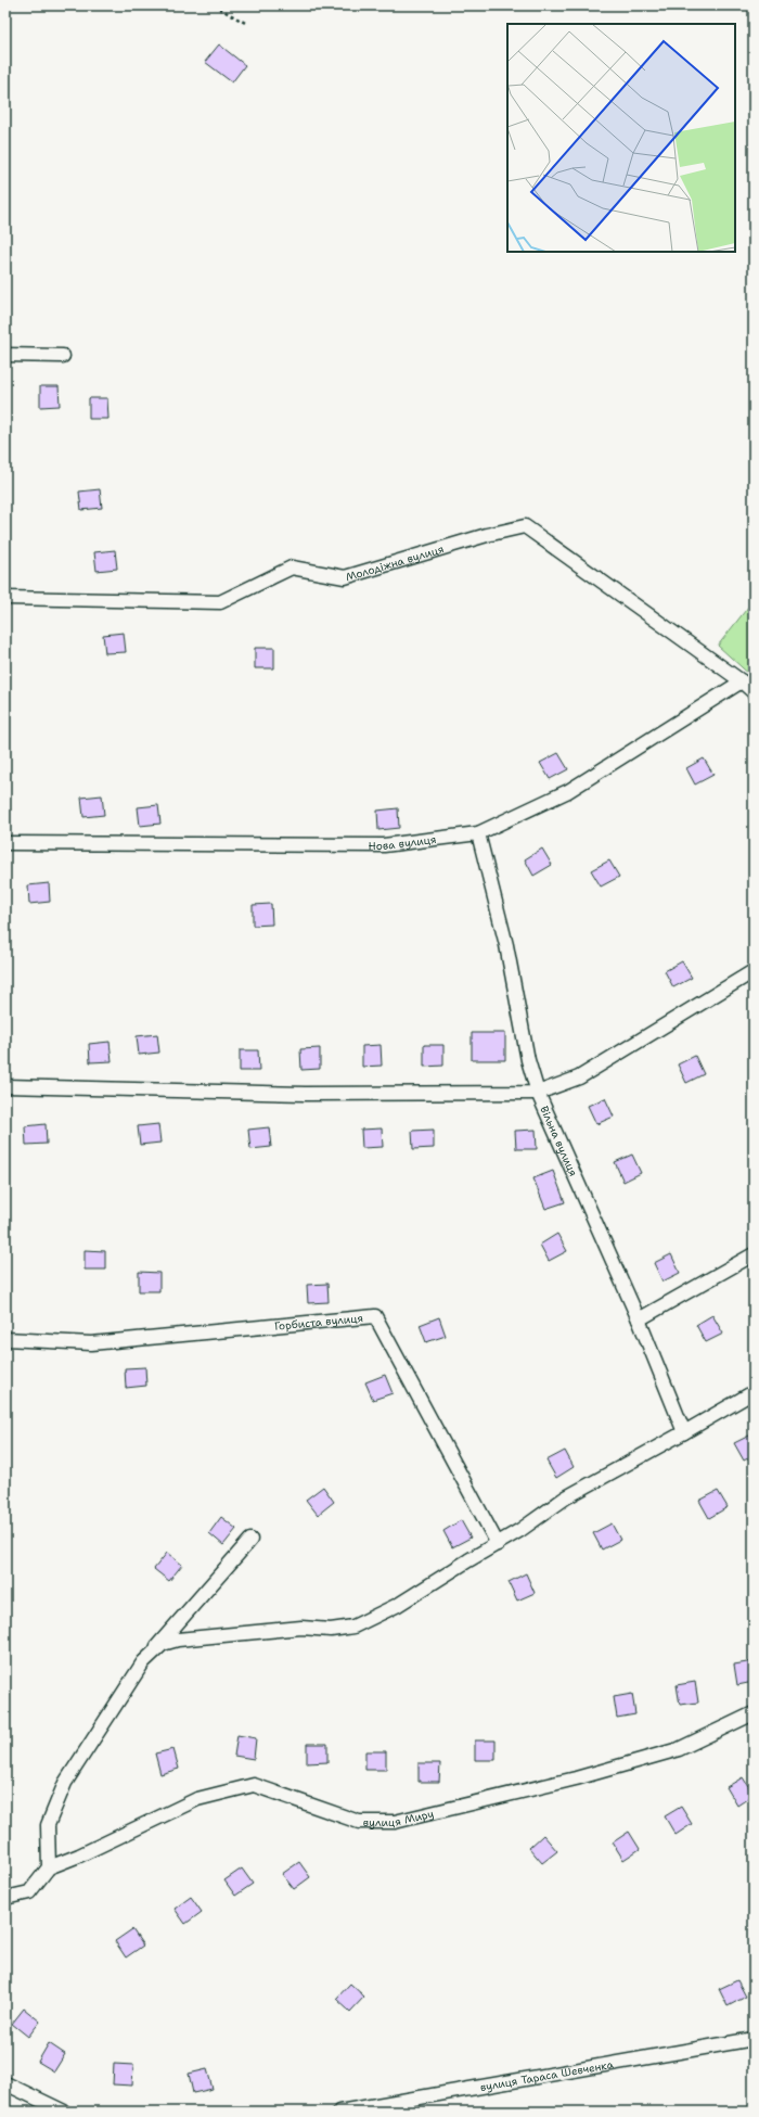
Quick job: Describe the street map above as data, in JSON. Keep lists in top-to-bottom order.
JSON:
{
  "streets": {
    "street": [
      "Молодіжна вулиця",
      "Нова вулиця",
      "Вільна вулиця",
      "Горбиста вулиця",
      "вулиця Миру",
      "вулиця Тараса Шевченка"
    ]
  },
  "crossings": [
    ["Молодіжна вулиця", "Нова вулиця"],
    ["Нова вулиця", "Вільна вулиця"]
  ]
}
